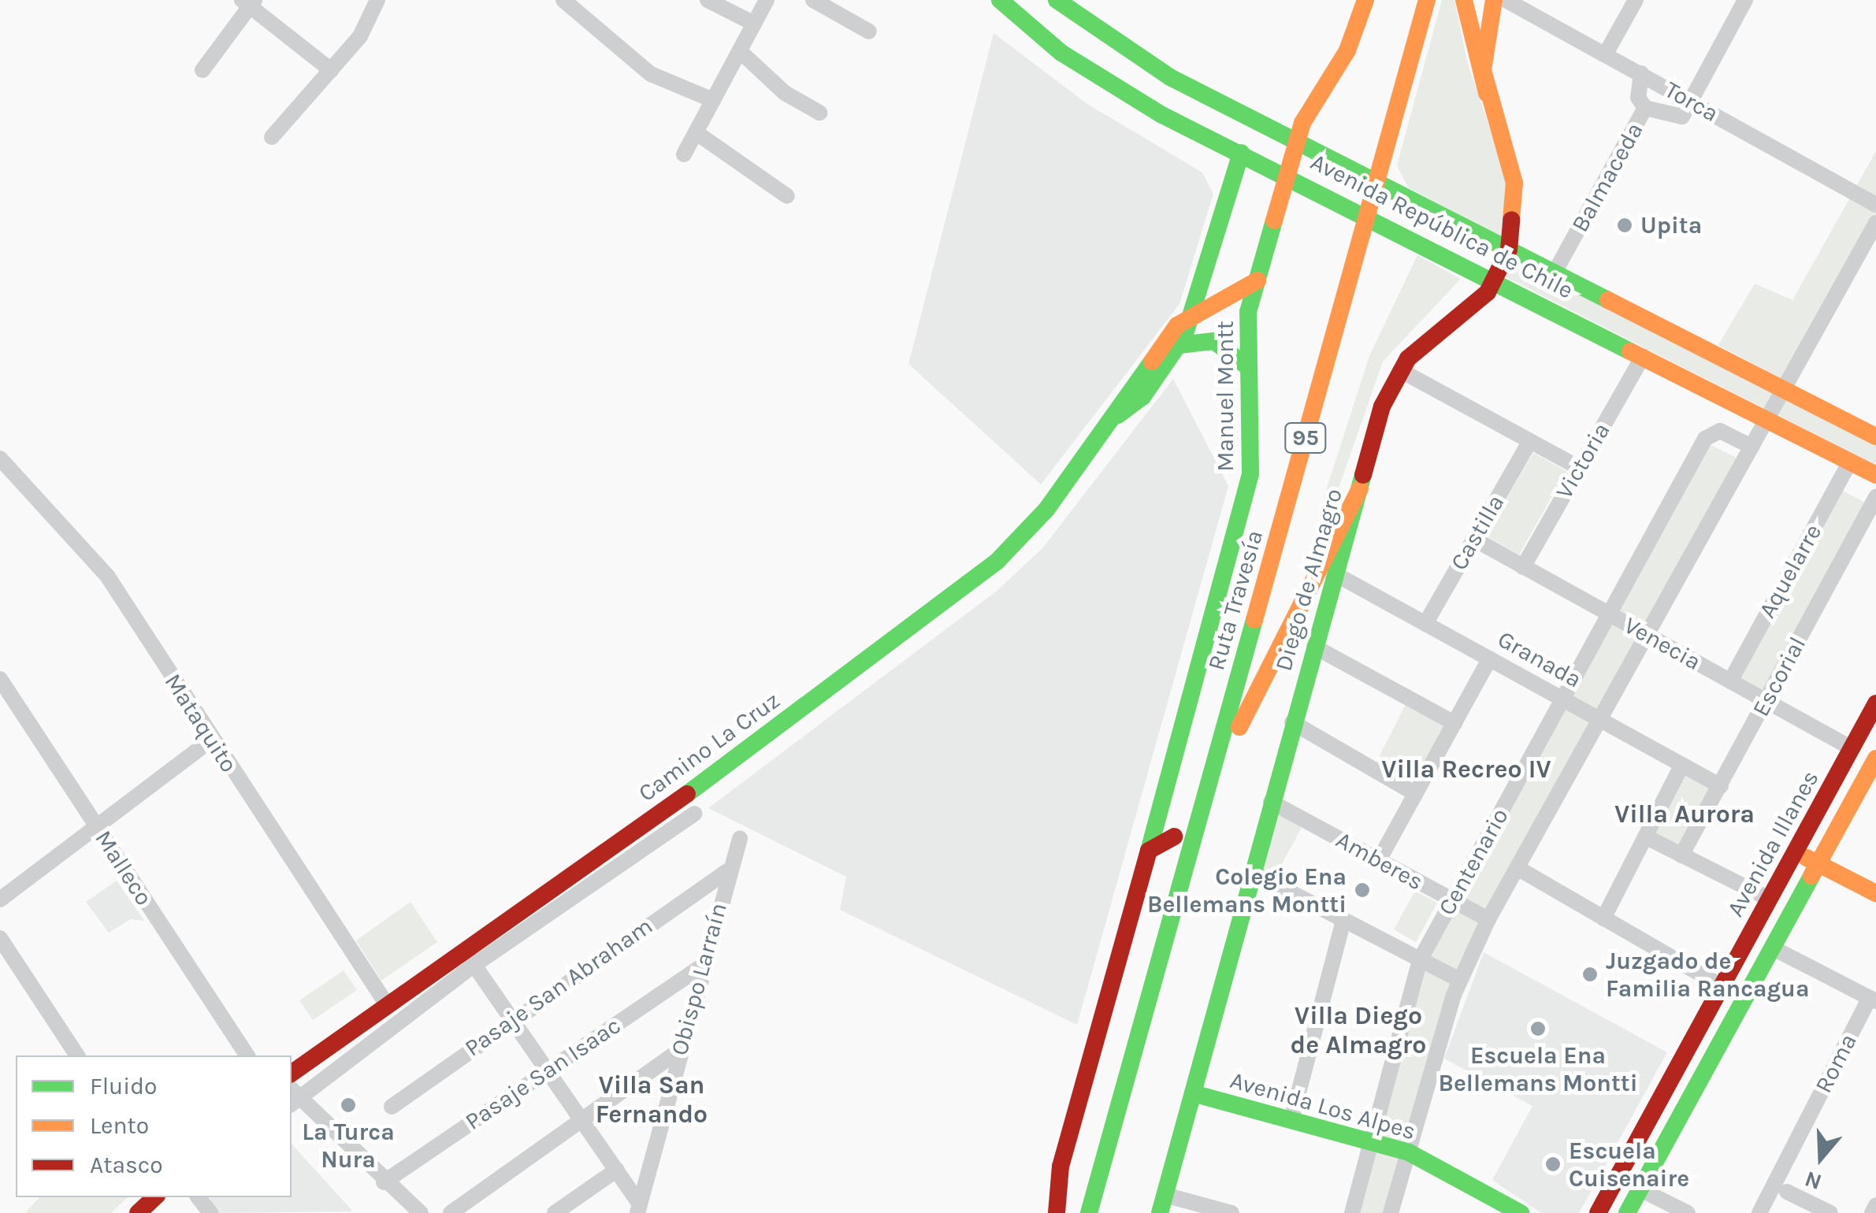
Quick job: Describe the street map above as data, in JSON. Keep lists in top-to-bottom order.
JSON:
{
  "streets": {
    "main road": [
      "Avenida República de Chile",
      "Manuel Montt",
      "95",
      "Diego de Almagro",
      "Ruta Travesía",
      "Camino La Cruz",
      "Avenida Illanes",
      "Avenida Los Alpes"
    ],
    "street": [
      "Torca",
      "Balmaceda",
      "Victoria",
      "Castilla",
      "Aquelarre",
      "Venecia",
      "Granada",
      "Escorial",
      "Mataquito",
      "Amberes",
      "Centenario",
      "Malleco",
      "Obispo Larraín",
      "Pasaje San Abraham",
      "Roma",
      "Pasaje San Isaac"
    ]
  },
  "crossings": [
    ["Torca", "Balmaceda"],
    ["Balmaceda", "Avenida República de Chile"],
    ["Avenida República de Chile", "Manuel Montt"],
    ["Avenida República de Chile", "Victoria"],
    ["Avenida República de Chile", "Aquelarre"],
    ["Avenida República de Chile", "Diego de Almagro"],
    ["Avenida República de Chile", "Camino La Cruz"],
    ["Avenida República de Chile", "Centenario"],
    ["Victoria", "Venecia"],
    ["Castilla", "Venecia"],
    ["Castilla", "Granada"],
    ["Aquelarre", "Venecia"],
    ["Diego de Almagro", "Granada"],
    ["Diego de Almagro", "Amberes"],
    ["Diego de Almagro", "Avenida Los Alpes"],
    ["Venecia", "Escorial"],
    ["Venecia", "Avenida Illanes"],
    ["Venecia", "Centenario"],
    ["Granada", "Escorial"],
    ["Granada", "Centenario"],
    ["Mataquito", "Camino La Cruz"],
    ["Amberes", "Centenario"],
    ["Centenario", "Avenida Los Alpes"],
    ["Obispo Larraín", "Pasaje San Abraham"],
    ["Obispo Larraín", "Pasaje San Isaac"]
  ],
  "districts": [
    "Villa Recreo IV",
    "Villa Aurora",
    "Villa Diego de Almagro",
    "Villa San Fernando"
  ],
  "places": [
    "Upita",
    "Colegio Ena Bellemans Montti",
    "Juzgado de Familia Rancagua",
    "Escuela Ena Bellemans Montti",
    "La Turca Nura",
    "Escuela Cuisenaire"
  ],
  "legend": ["Fluido", "Lento", "Atasco"],
  "north": "bottom"
}
